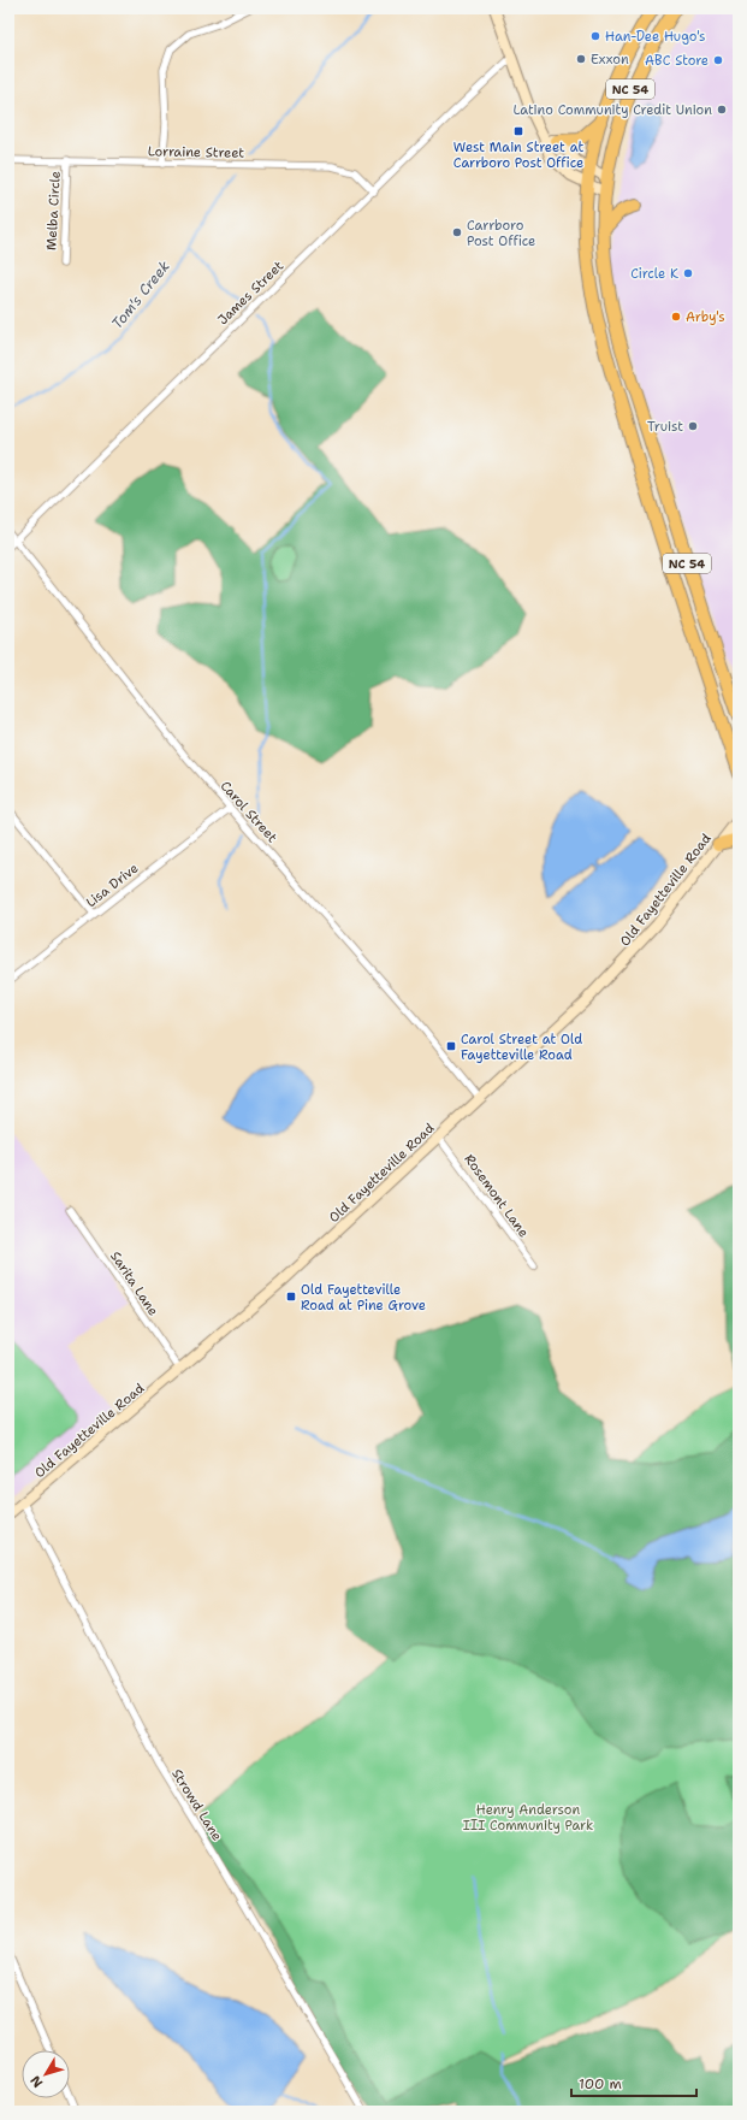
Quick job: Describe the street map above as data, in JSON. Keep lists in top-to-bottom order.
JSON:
{
  "streets": {
    "highway": ["NC 54"],
    "street": [
      "Lorraine Street",
      "Melba Circle",
      "James Street",
      "Carol Street",
      "Lisa Drive",
      "Old Fayetteville Road",
      "Rosemont Lane",
      "Sarita Lane",
      "Strowd Lane"
    ]
  },
  "crossings": [
    ["Lorraine Street", "Melba Circle"],
    ["Lorraine Street", "James Street"],
    ["James Street", "Carol Street"],
    ["Carol Street", "Lisa Drive"],
    ["Carol Street", "Old Fayetteville Road"],
    ["Old Fayetteville Road", "Rosemont Lane"],
    ["Old Fayetteville Road", "Sarita Lane"],
    ["Old Fayetteville Road", "Strowd Lane"]
  ],
  "water": ["Tom's Creek"],
  "parks": ["Henry Anderson III Community Park"],
  "places": {
    "other": [
      "Han-Dee Hugo's",
      "Exxon",
      "ABC Store",
      "Latino Community Credit Union",
      "Carrboro Post Office",
      "Circle K",
      "Arby's",
      "Truist"
    ],
    "transit": ["West Main Street at Carrboro Post Office", "Carol Street at Old Fayetteville Road", "Old Fayetteville Road at Pine Grove"]
  },
  "scale_bar": "100 m",
  "north": "bottom left"
}
